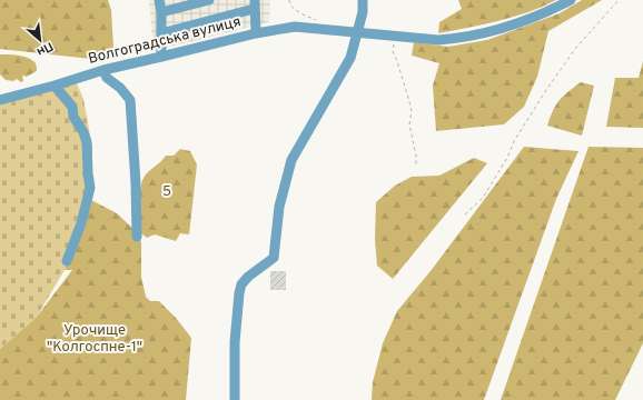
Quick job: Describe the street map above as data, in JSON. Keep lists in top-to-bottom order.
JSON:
{
  "streets": {
    "street": ["Волгоградська вулиця"]
  },
  "parks": ["5", "Урочище \"Колгоспне-1\""],
  "north": "bottom right"
}
